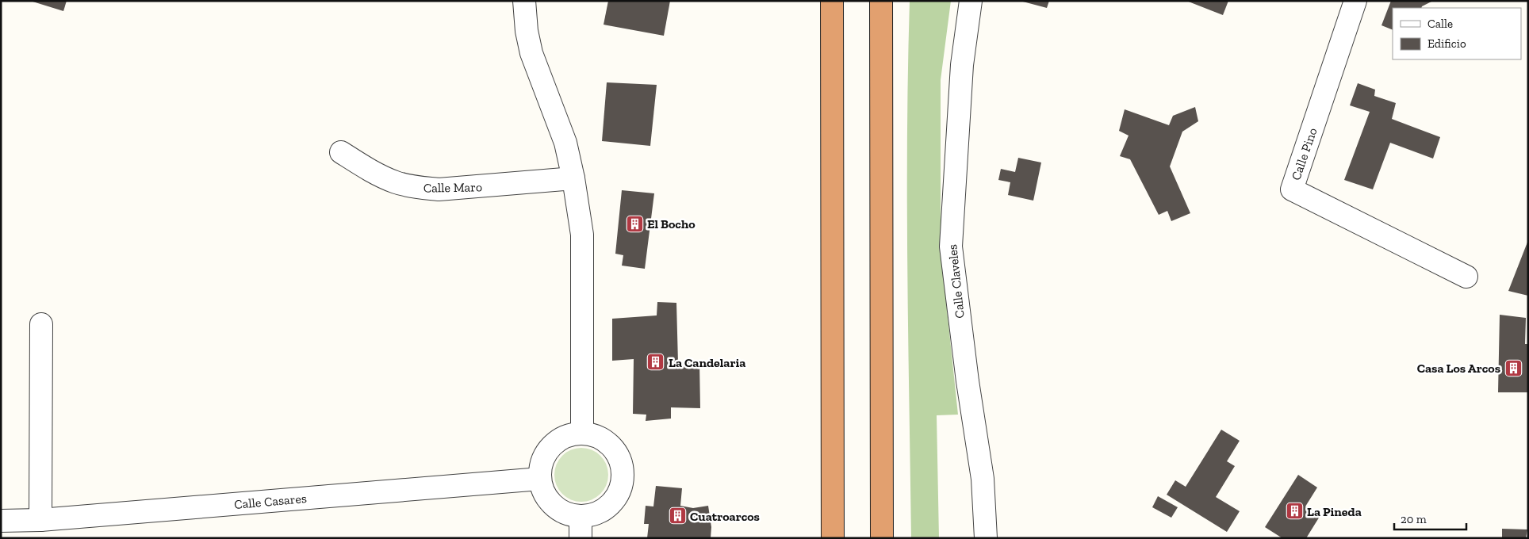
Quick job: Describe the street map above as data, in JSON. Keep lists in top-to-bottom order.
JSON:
{
  "streets": {
    "street": [
      "Calle Pino",
      "Calle Maro",
      "Calle Claveles",
      "Calle Casares"
    ]
  },
  "places": {
    "building": [
      "El Bocho",
      "La Candelaria",
      "Casa Los Arcos",
      "La Pineda",
      "Cuatroarcos"
    ]
  },
  "legend": ["Calle", "Edificio"],
  "scale_bar": "20 m"
}
